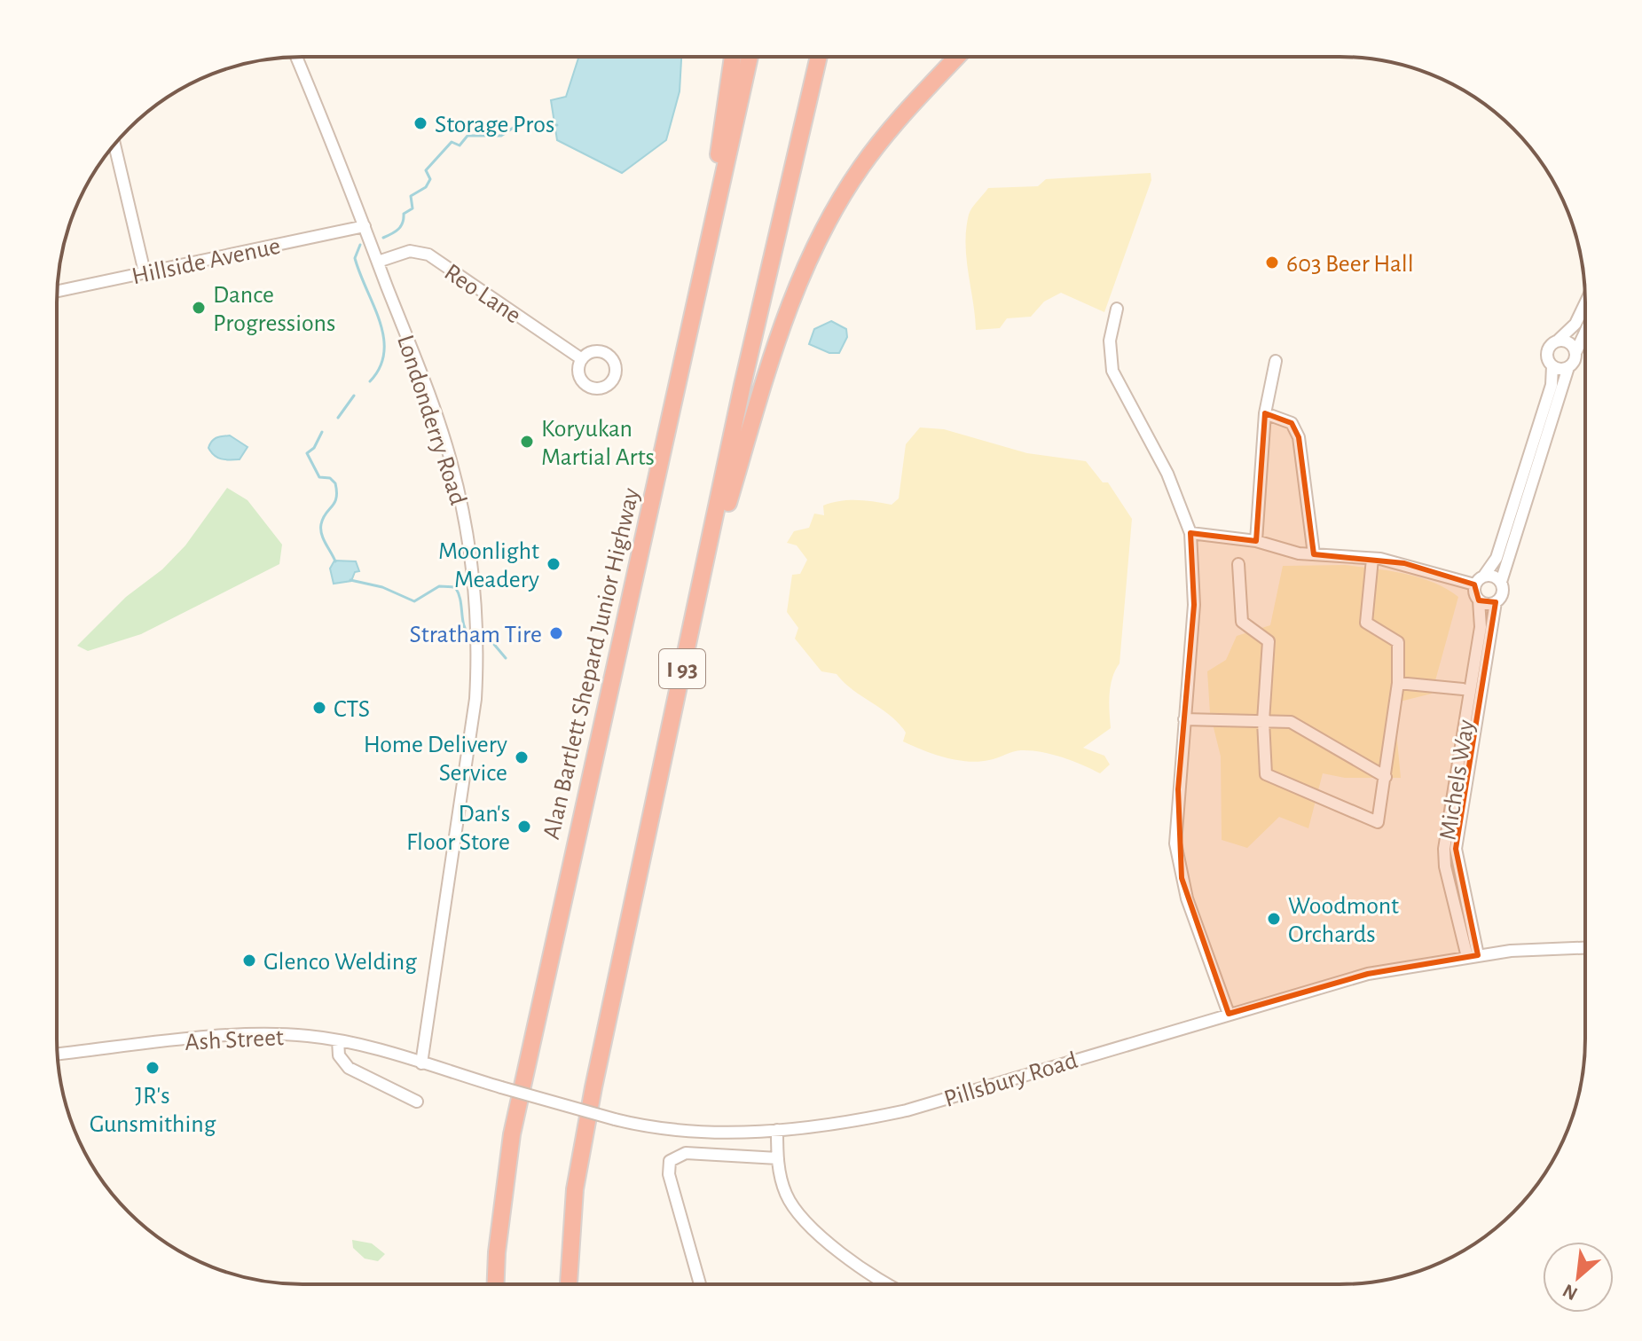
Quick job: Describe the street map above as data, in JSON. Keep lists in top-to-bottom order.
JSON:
{
  "streets": {
    "highway": ["Alan Bartlett Shepard Junior Highway", "I 93"],
    "street": [
      "Hillside Avenue",
      "Reo Lane",
      "Londonderry Road",
      "Michels Way",
      "Ash Street",
      "Pillsbury Road"
    ]
  },
  "crossings": [
    ["Hillside Avenue", "Londonderry Road"],
    ["Reo Lane", "Londonderry Road"],
    ["Londonderry Road", "Ash Street"],
    ["Londonderry Road", "Pillsbury Road"],
    ["Michels Way", "Pillsbury Road"],
    ["Ash Street", "Pillsbury Road"]
  ],
  "places": [
    "Storage Pros",
    "603 Beer Hall",
    "Dance Progressions",
    "Koryukan Martial Arts",
    "Moonlight Meadery",
    "Stratham Tire",
    "CTS",
    "Home Delivery Service",
    "Dan's Floor Store",
    "Woodmont Orchards",
    "Glenco Welding",
    "JR's Gunsmithing"
  ],
  "north": "bottom left"
}
